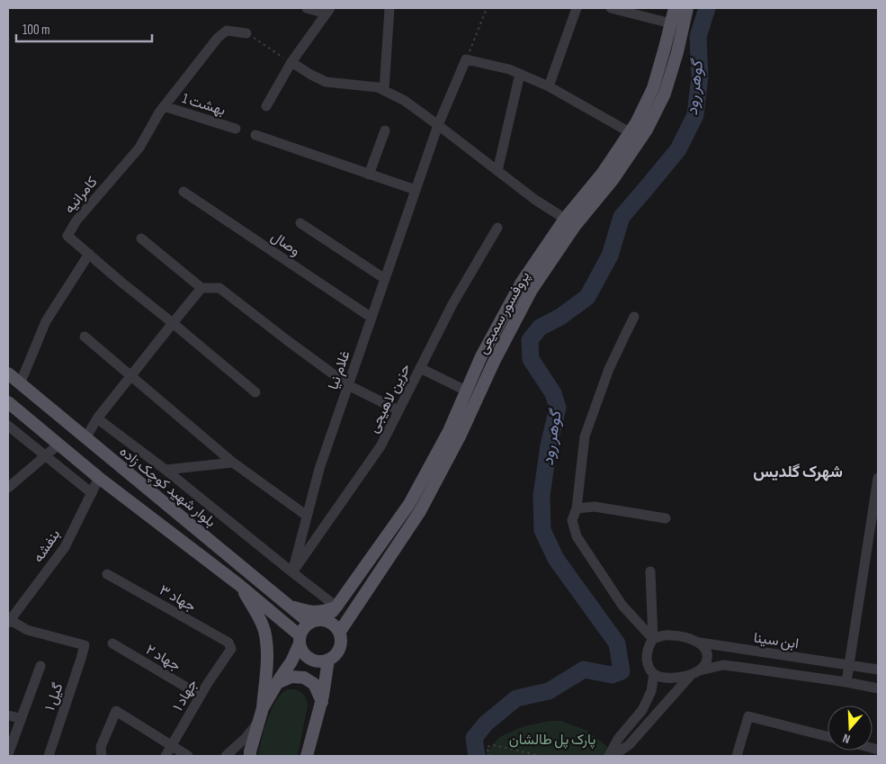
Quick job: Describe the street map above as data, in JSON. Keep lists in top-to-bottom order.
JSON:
{
  "streets": {
    "main road": ["پروفسور سمیعی", "بلوار شهید کوچک زاده"],
    "street": [
      "بهشت 1",
      "کامرانیه",
      "وصال",
      "غلام نیا",
      "حزین لاهیجی",
      "بنفشه",
      "جهاد ۳",
      "ابن سینا",
      "جهاد ۲",
      "جهاد ۱",
      "گیل ۱"
    ]
  },
  "crossings": [
    ["بهشت 1", "کامرانیه"],
    ["وصال", "غلام نیا"],
    ["پروفسور سمیعی", "بلوار شهید کوچک زاده"],
    ["غلام نیا", "حزین لاهیجی"],
    ["بنفشه", "گیل ۱"],
    ["جهاد ۳", "جهاد ۱"],
    ["جهاد ۲", "جهاد ۱"]
  ],
  "districts": ["شهرک گلدیس"],
  "water": ["گوهر رود"],
  "parks": ["پارک پل طالشان"],
  "scale_bar": "100 m",
  "north": "bottom"
}
